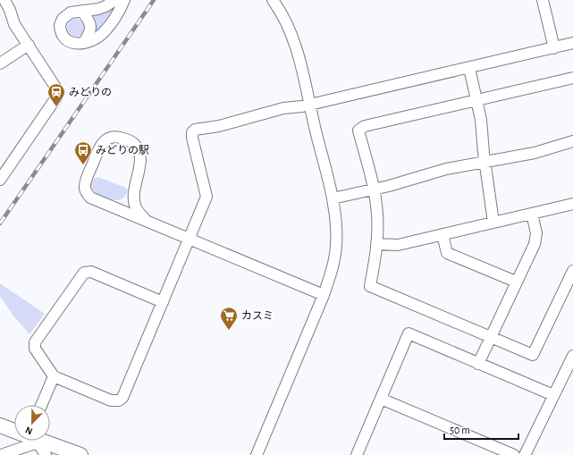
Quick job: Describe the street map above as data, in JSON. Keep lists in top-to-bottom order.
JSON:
{
  "places": {
    "station": ["みどりの"],
    "bus stop": ["みどりの駅"],
    "supermarket": ["カスミ"]
  },
  "scale_bar": "50 m",
  "north": "bottom left"
}
